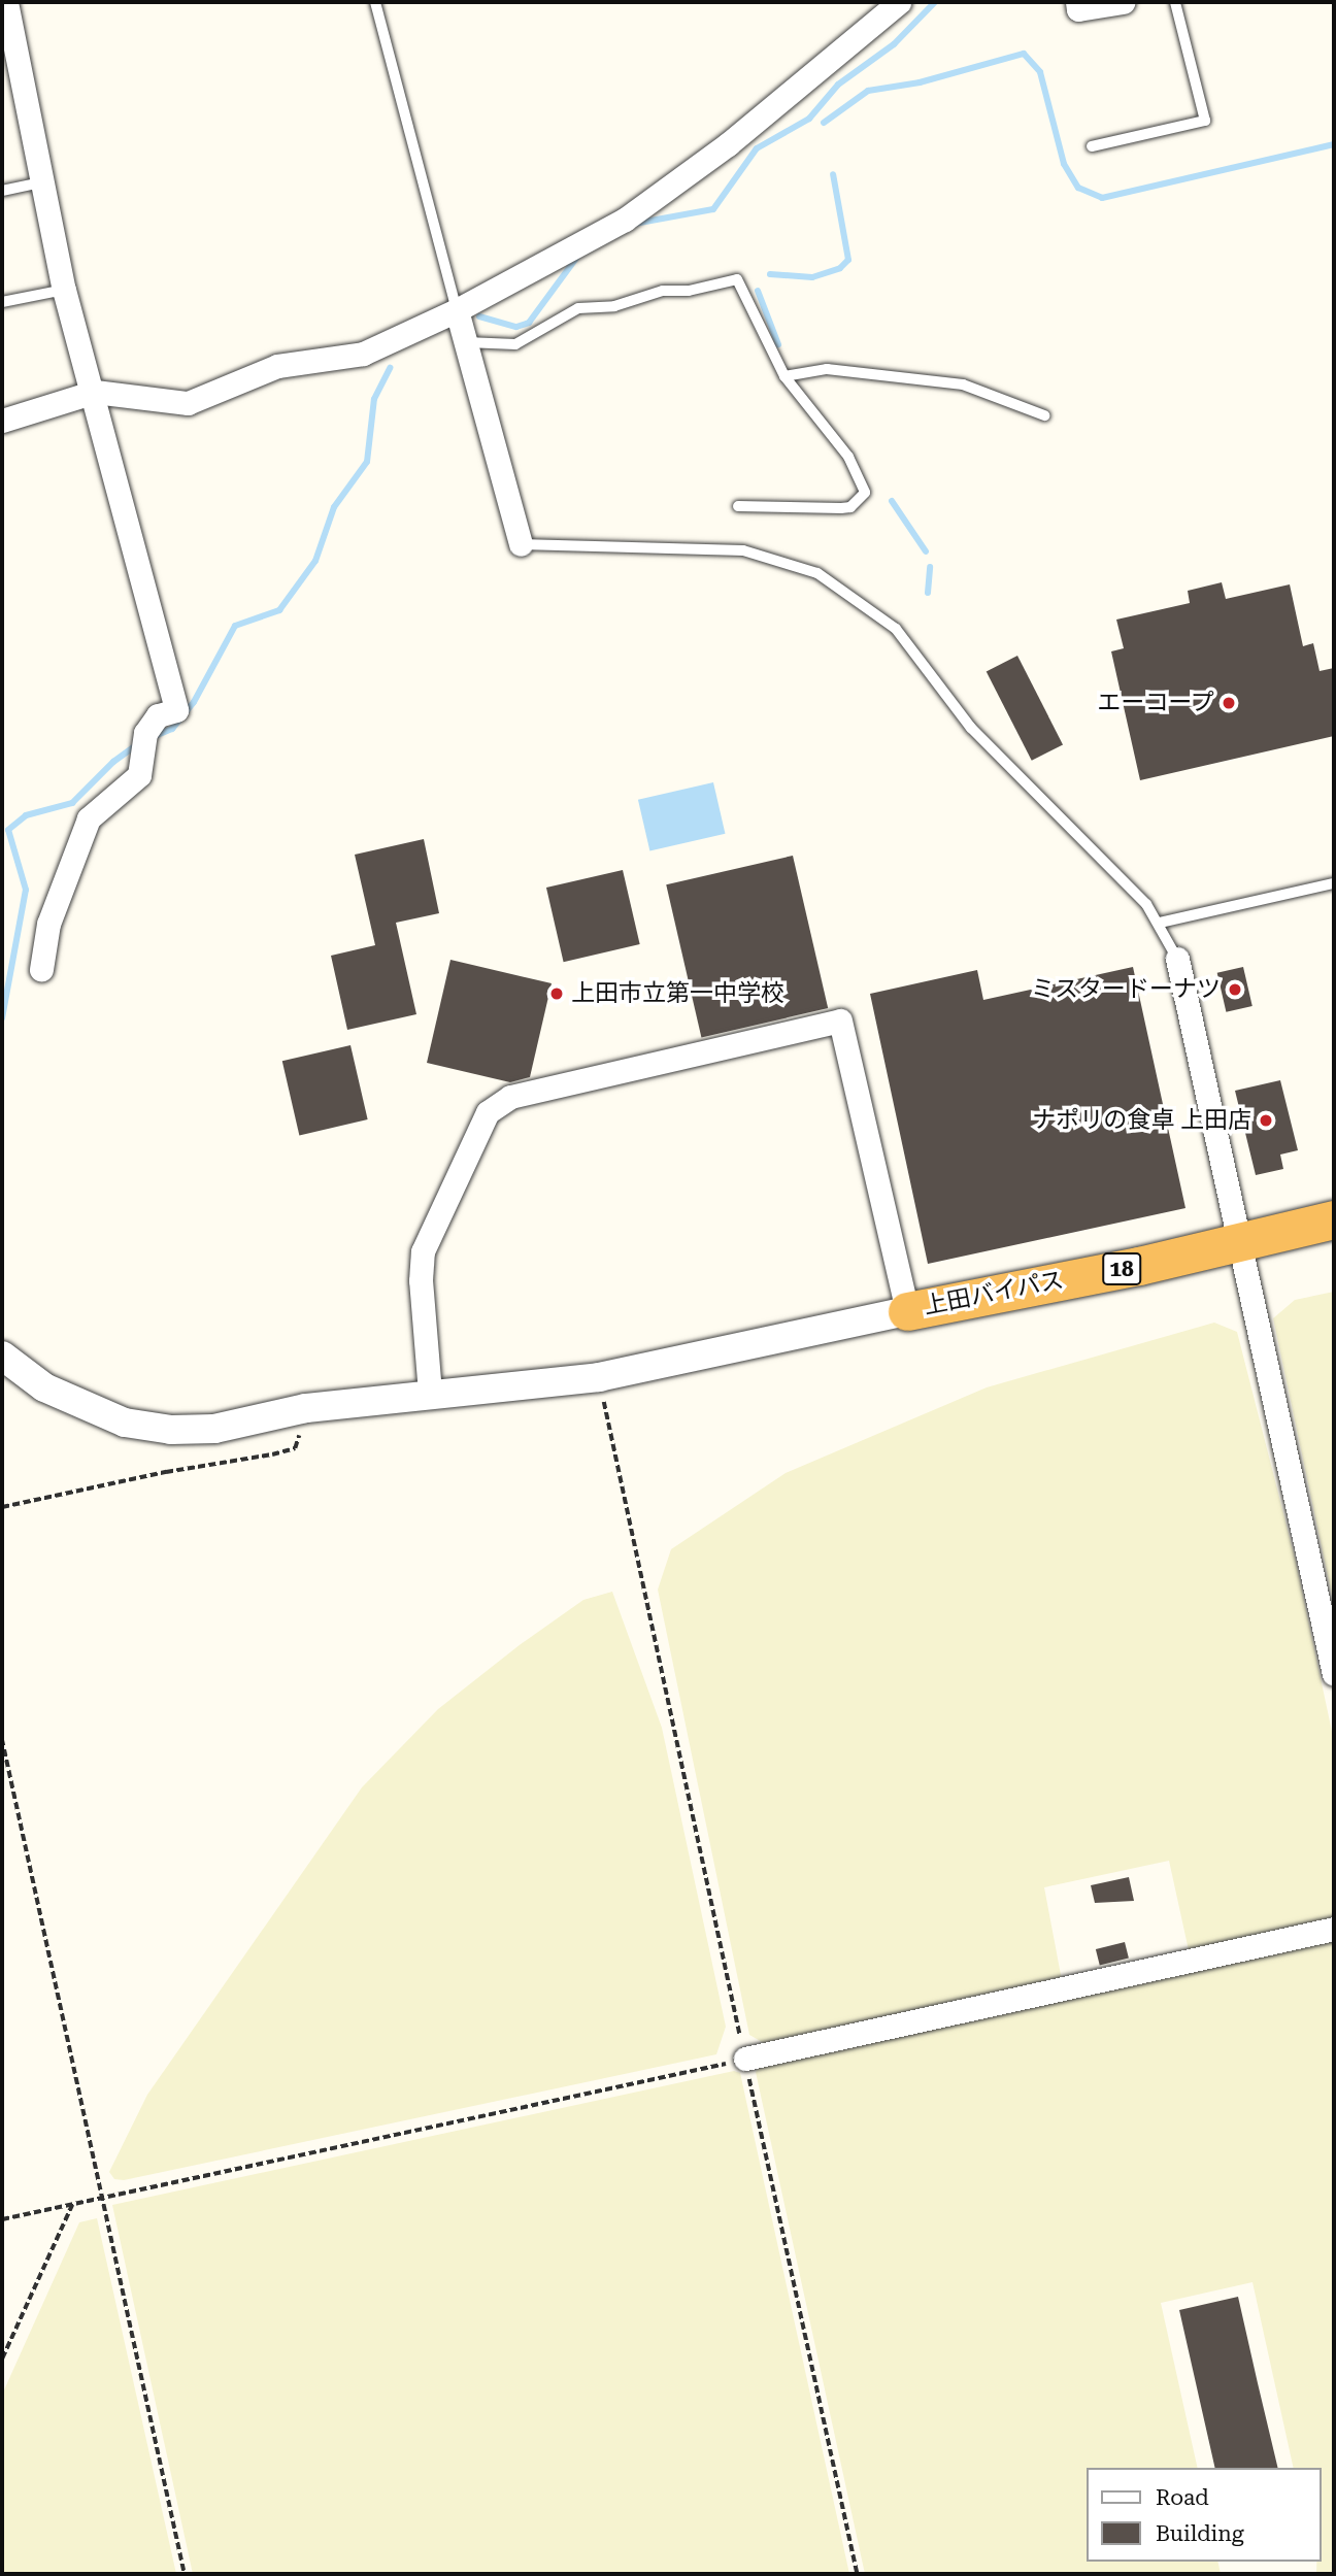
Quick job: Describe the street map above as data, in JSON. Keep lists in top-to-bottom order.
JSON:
{
  "streets": {
    "highway": ["18", "上田バイパス"]
  },
  "places": [
    "エーコープ",
    "ミスタードーナツ",
    "上田市立第一中学校",
    "ナポリの食卓 上田店"
  ],
  "legend": ["Road", "Building"]
}
